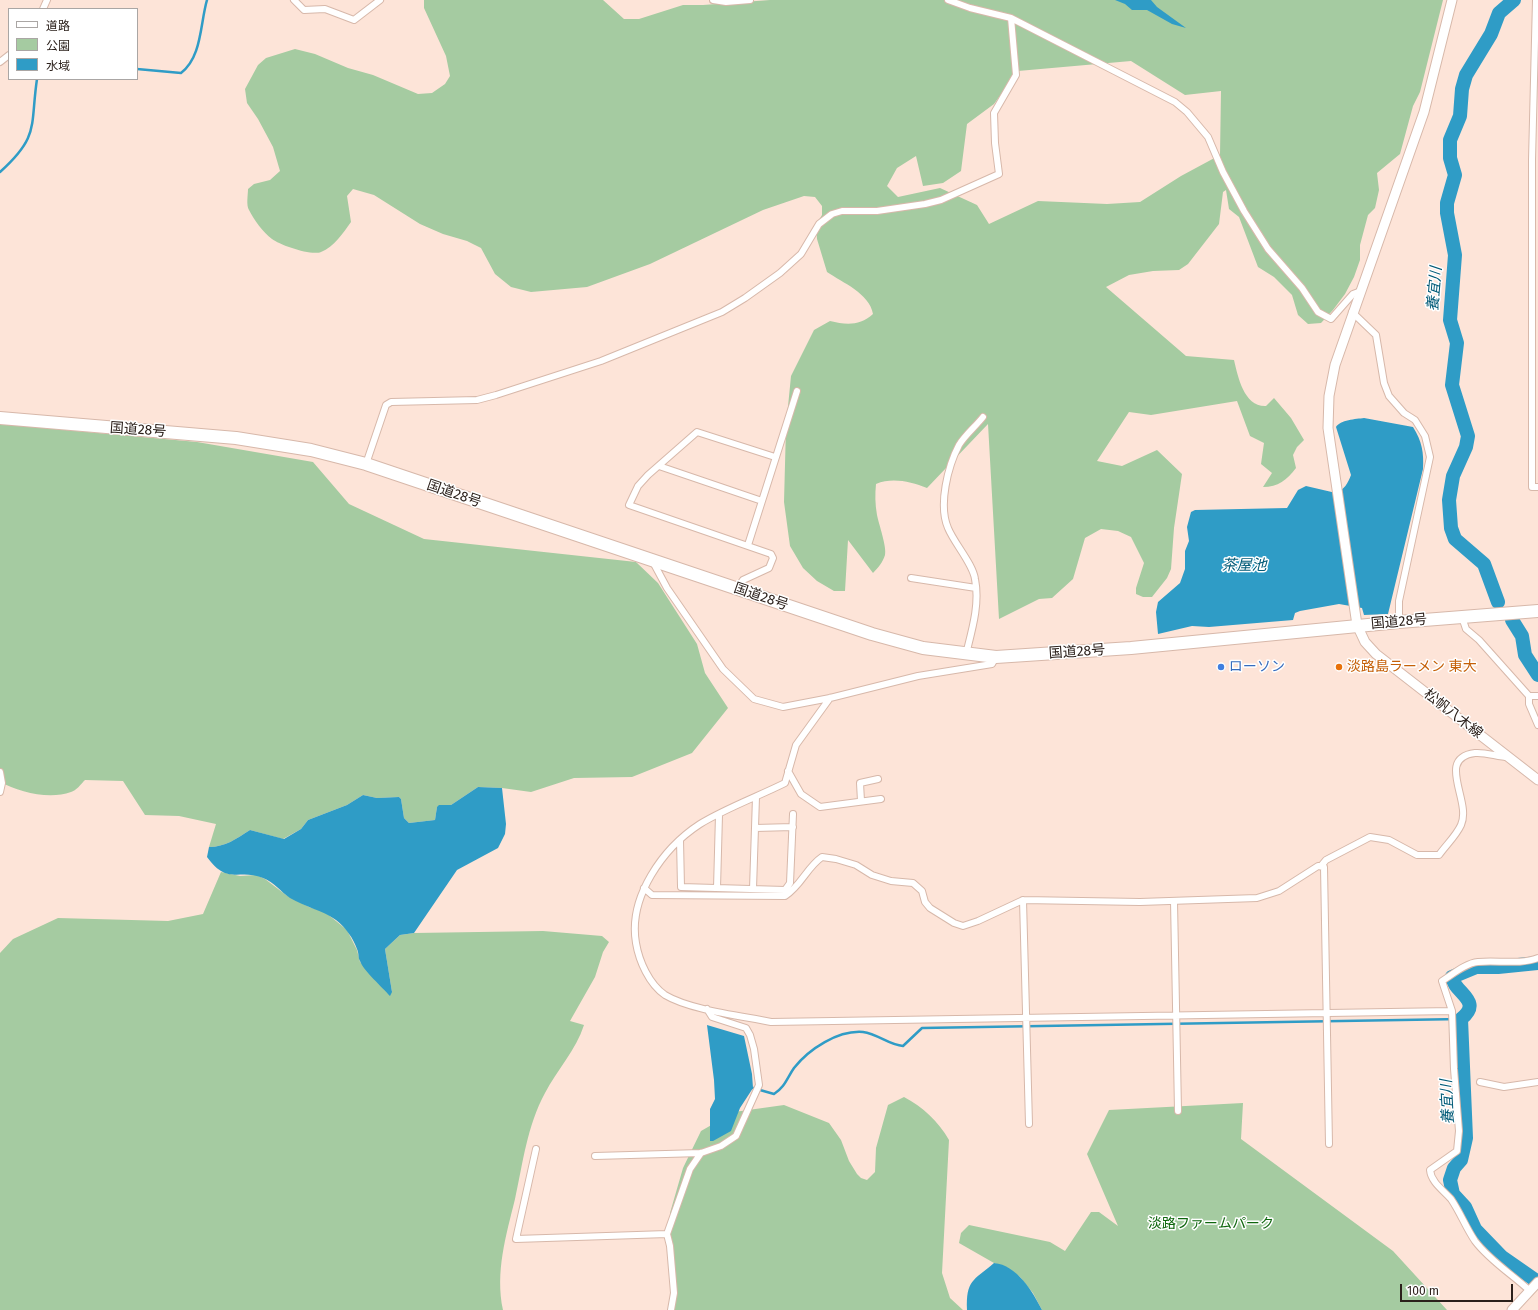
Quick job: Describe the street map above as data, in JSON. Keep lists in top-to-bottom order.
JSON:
{
  "streets": {
    "highway": ["国道28号"],
    "street": ["松帆八木線"]
  },
  "crossings": [
    ["国道28号", "松帆八木線"]
  ],
  "water": ["養宜川", "茶屋池"],
  "parks": ["淡路ファームパーク"],
  "places": ["ローソン", "淡路島ラーメン 東大"],
  "legend": ["道路", "公園", "水域"],
  "scale_bar": "100 m"
}
